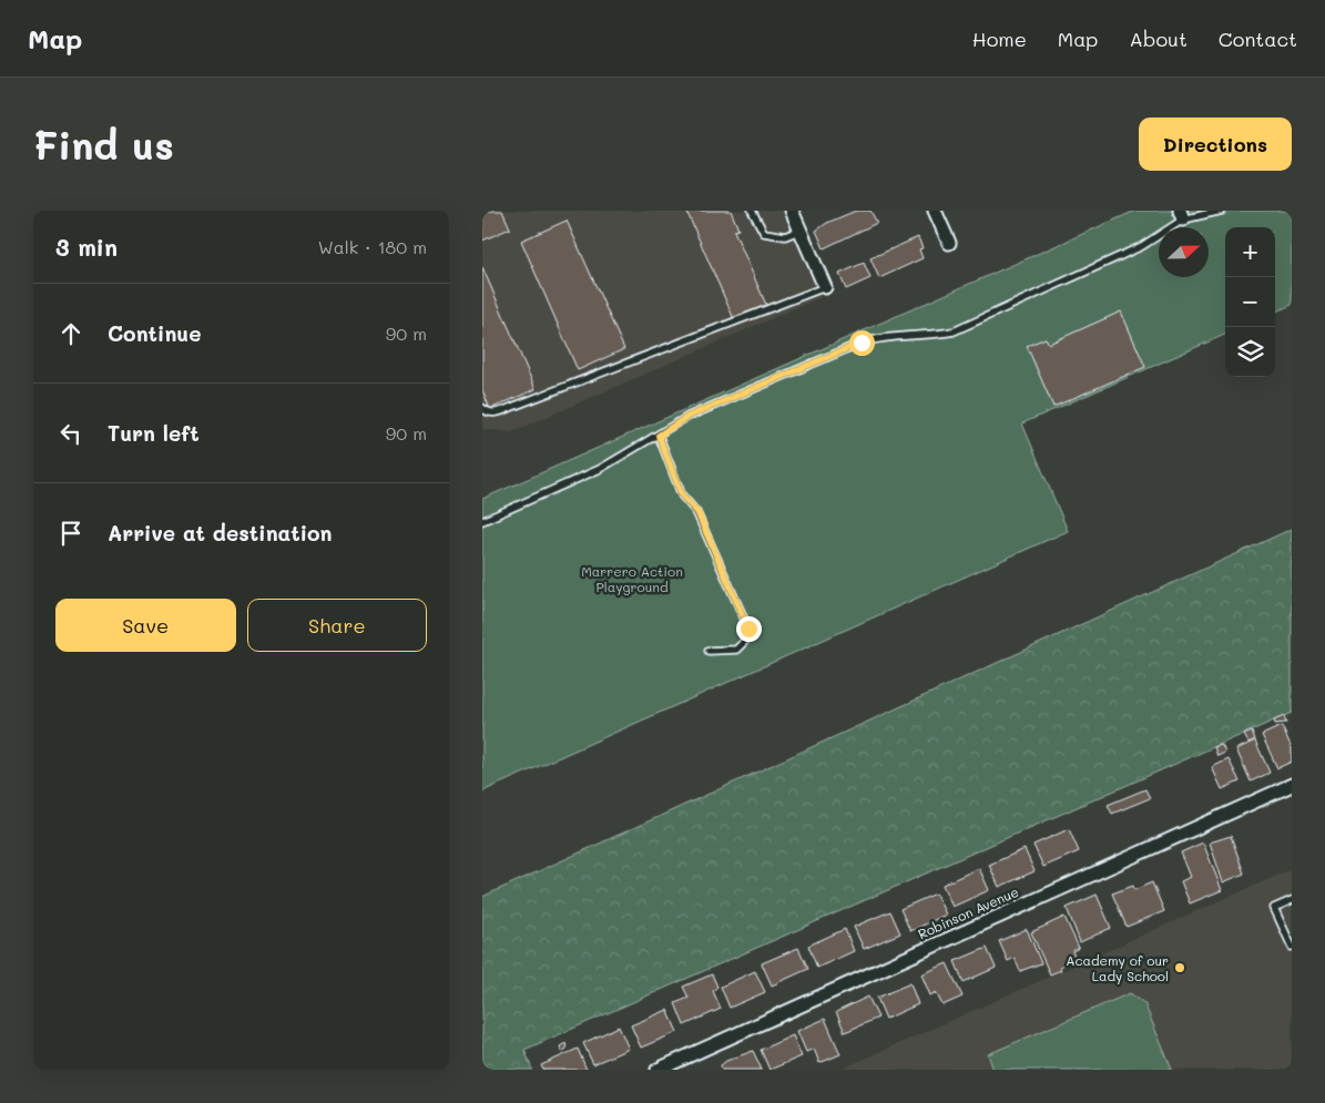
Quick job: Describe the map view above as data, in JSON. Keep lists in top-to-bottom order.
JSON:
{
  "streets": {
    "street": ["Robinson Avenue"]
  },
  "parks": ["Marrero Action Playground"],
  "places": ["Academy of our Lady School"],
  "north": "right",
  "page": {
    "header": "Map",
    "nav": [
      "Home",
      "Map",
      "About",
      "Contact"
    ],
    "buttons": [
      "Directions",
      ["Save", "Share"]
    ],
    "title": "Find us",
    "heading": ["3 min", "Walk · 180 m"],
    "map_buttons": ["+", "−"],
    "list": [
      ["Continue", "90 m"],
      ["Turn left", "90 m"],
      "Arrive at destination"
    ]
  }
}
